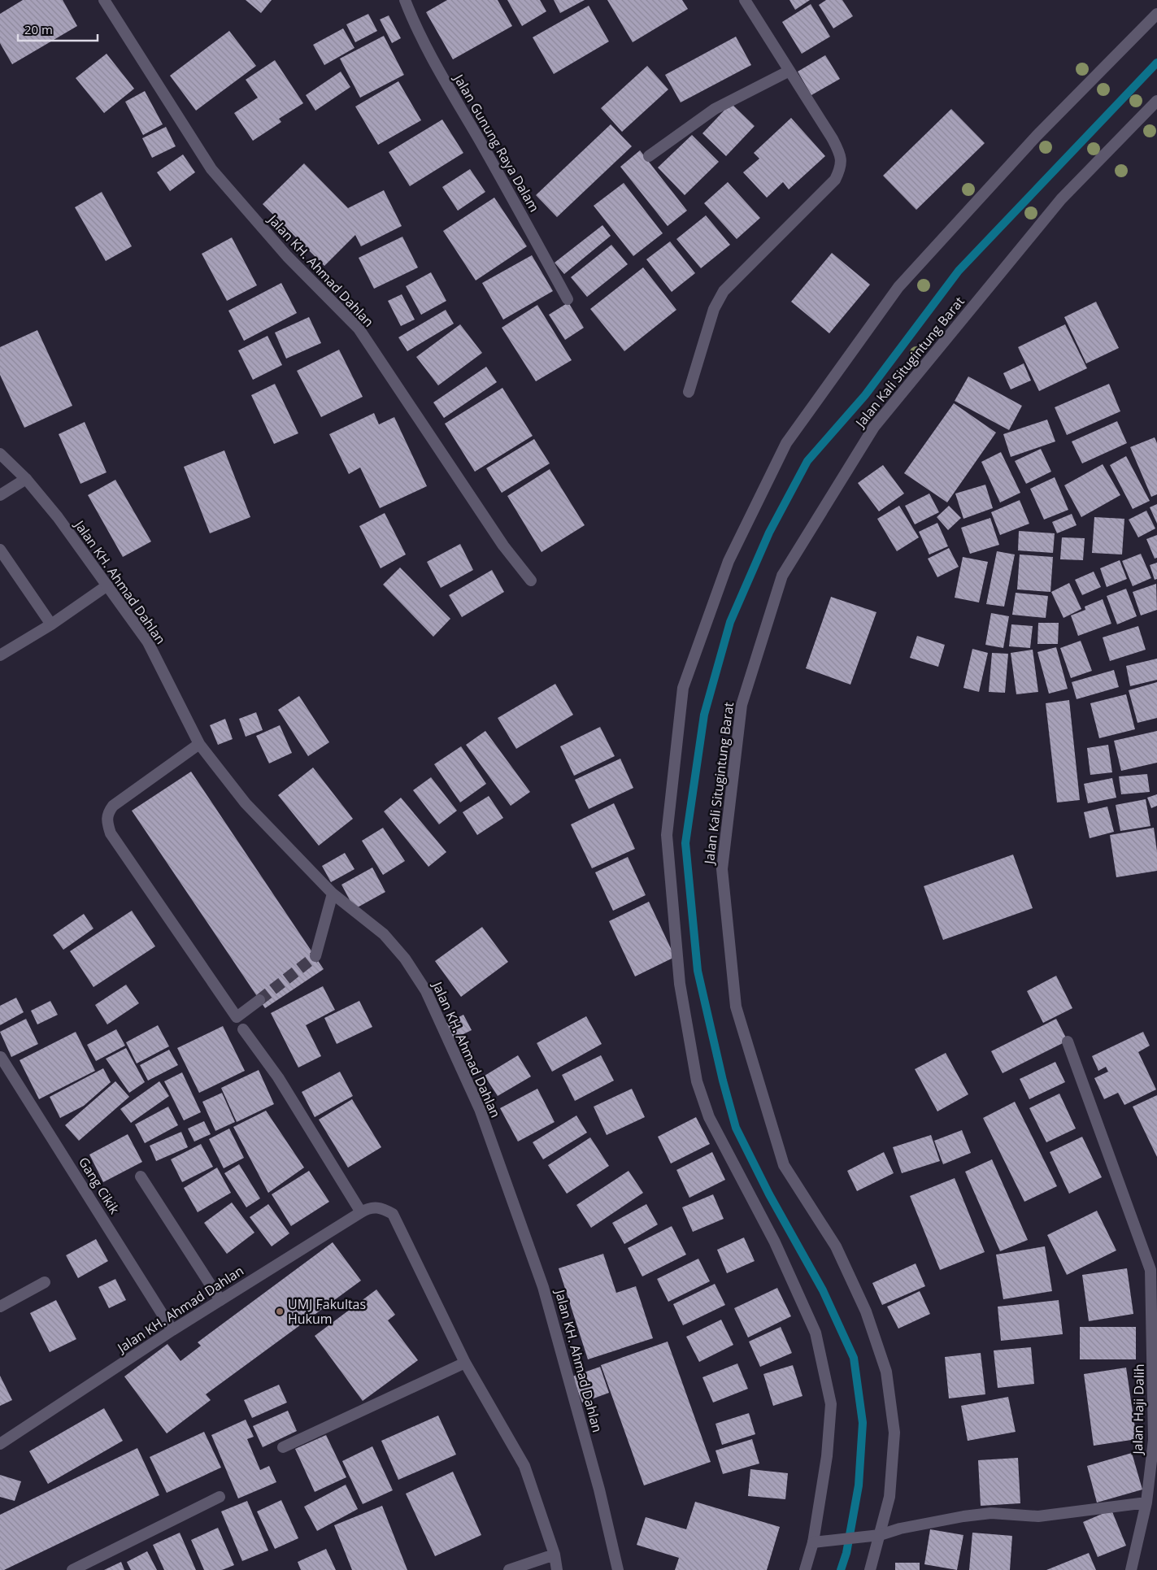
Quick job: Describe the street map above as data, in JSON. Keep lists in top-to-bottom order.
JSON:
{
  "streets": {
    "street": [
      "Jalan Gunung Raya Dalam",
      "Jalan KH. Ahmad Dahlan",
      "Jalan Kali Situgintung Barat",
      "Gang Cikik",
      "Jalan Haji Dalih"
    ]
  },
  "crossings": [
    ["Jalan KH. Ahmad Dahlan", "Gang Cikik"]
  ],
  "places": ["UMJ Fakultas Hukum"],
  "scale_bar": "20 m"
}
